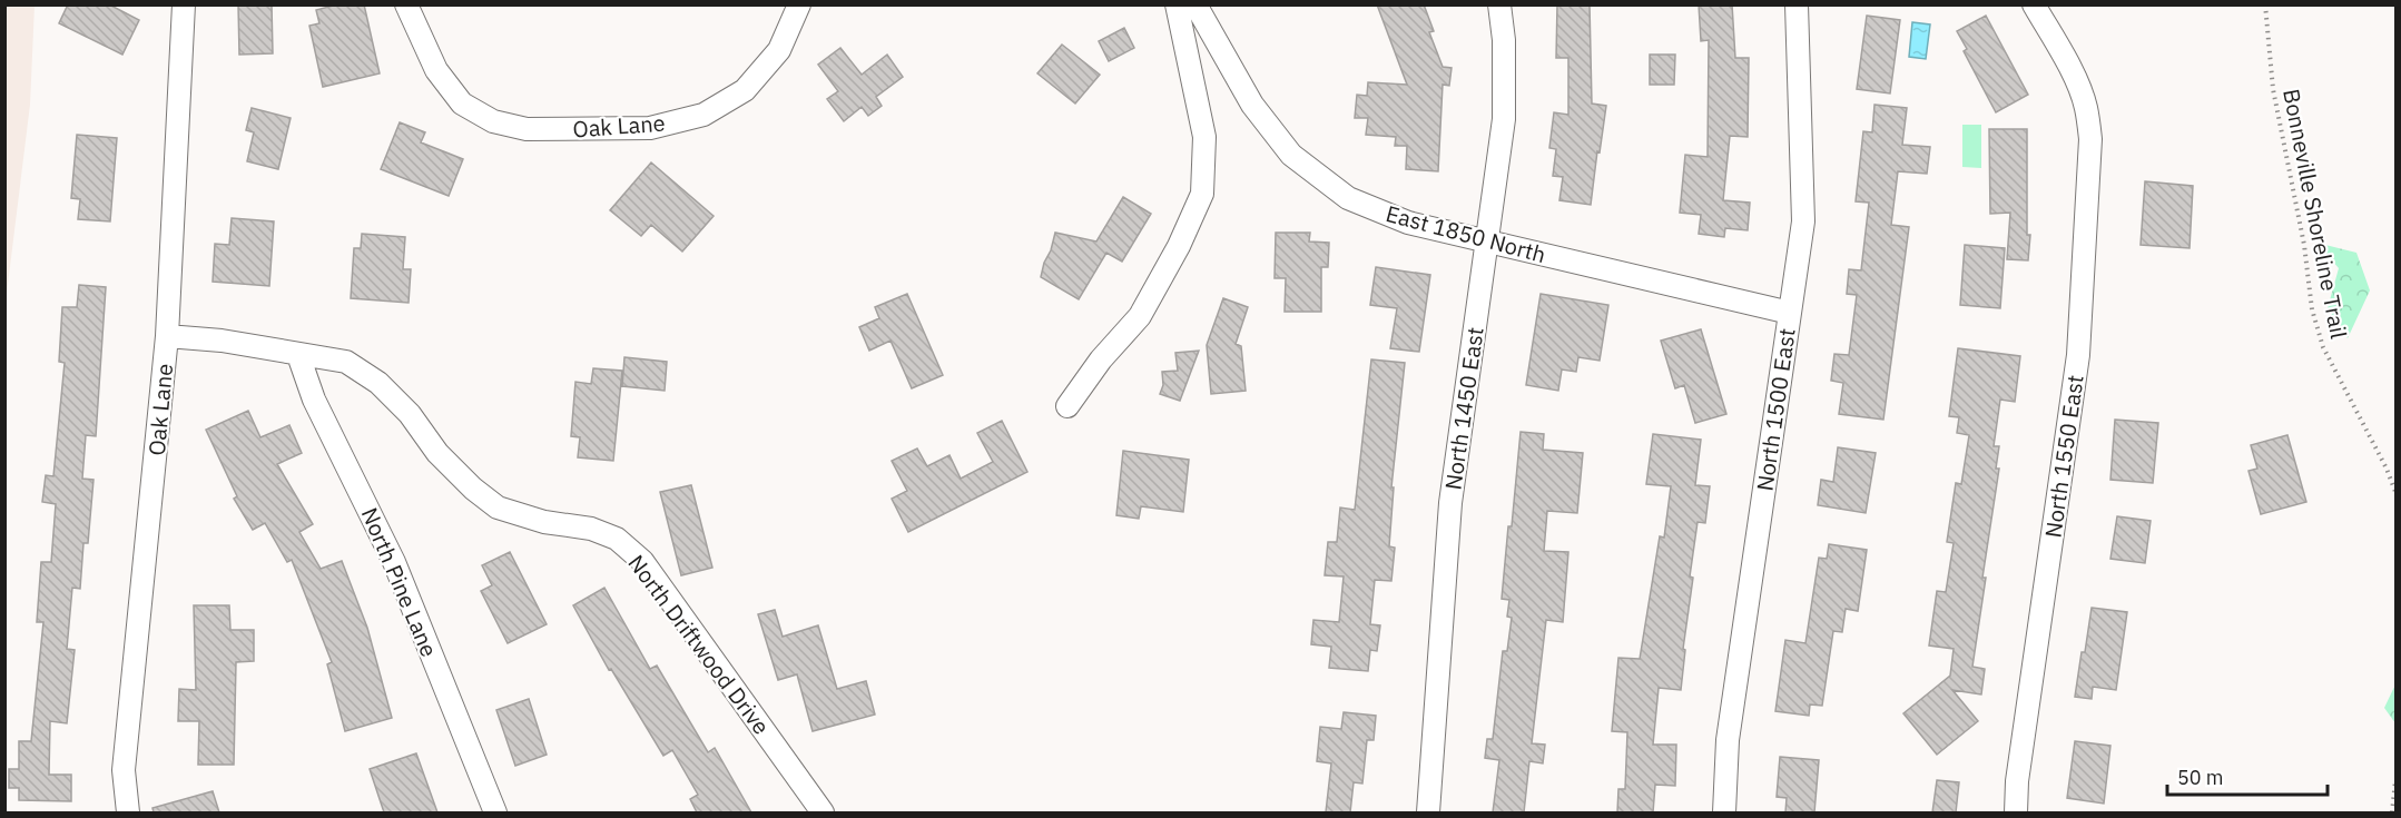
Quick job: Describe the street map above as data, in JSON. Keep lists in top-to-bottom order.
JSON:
{
  "streets": {
    "street": [
      "Oak Lane",
      "East 1850 North",
      "North 1450 East",
      "North 1500 East",
      "North 1550 East",
      "North Pine Lane",
      "North Driftwood Drive"
    ],
    "path": ["Bonneville Shoreline Trail"]
  },
  "crossings": [
    ["Oak Lane", "North Driftwood Drive"],
    ["East 1850 North", "North 1450 East"],
    ["East 1850 North", "North 1500 East"],
    ["North Pine Lane", "North Driftwood Drive"]
  ],
  "scale_bar": "50 m"
}
